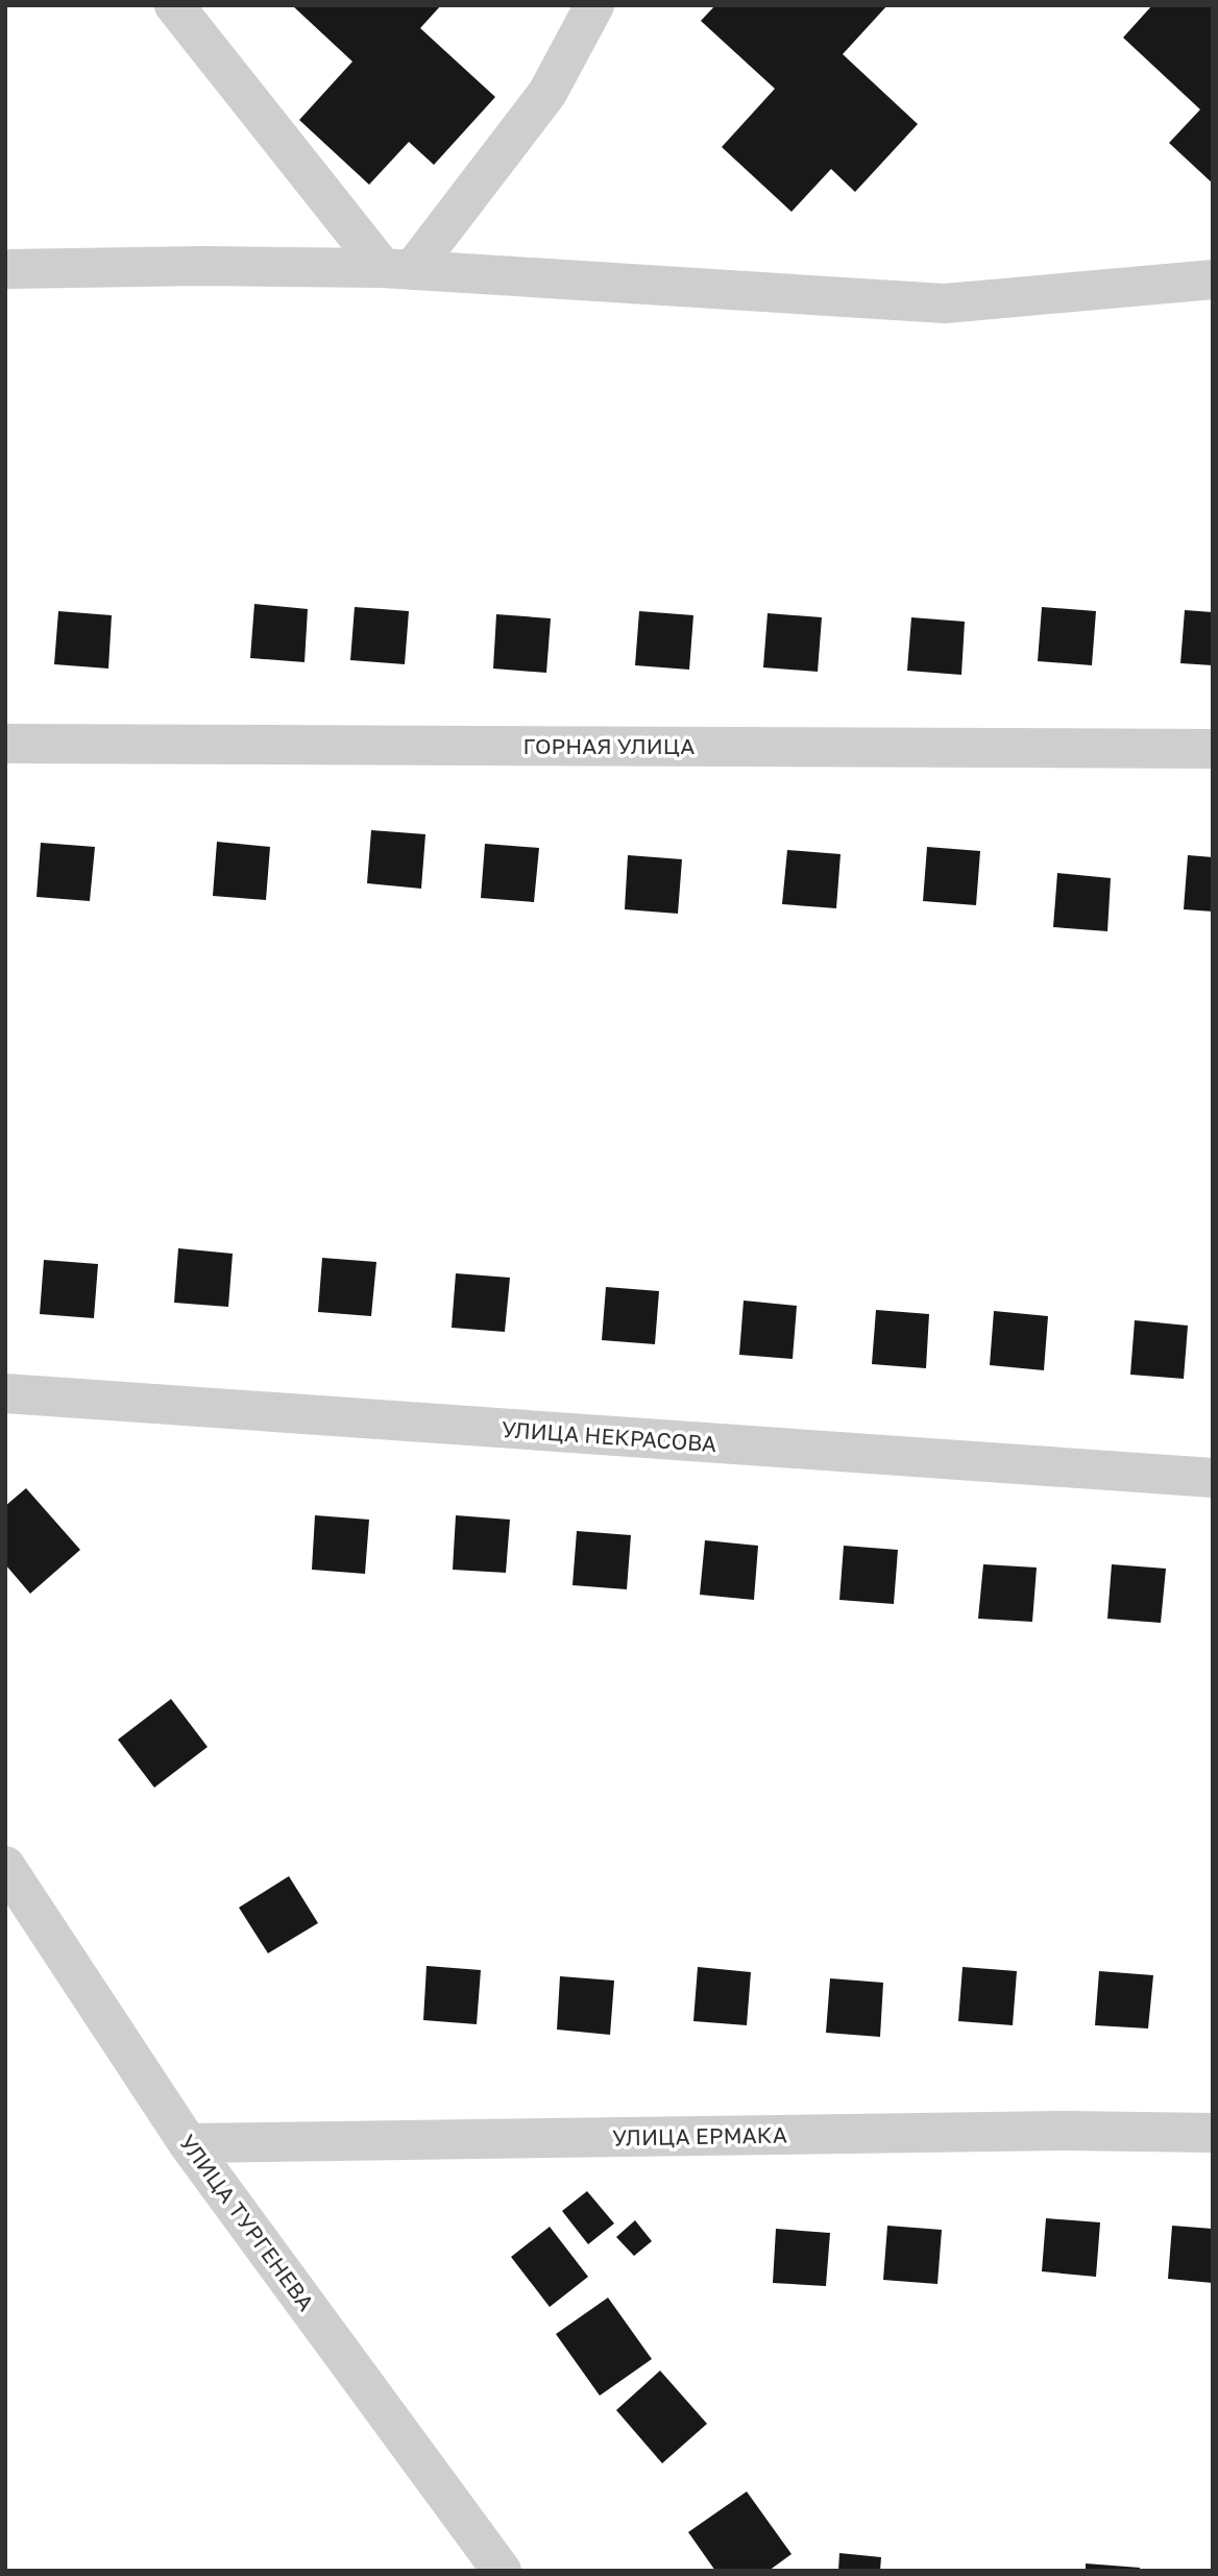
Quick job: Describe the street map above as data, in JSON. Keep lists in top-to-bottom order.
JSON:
{
  "streets": {
    "street": [
      "ГОРНАЯ УЛИЦА",
      "УЛИЦА НЕКРАСОВА",
      "УЛИЦА ЕРМАКА",
      "УЛИЦА ТУРГЕНЕВА"
    ]
  },
  "crossings": [
    ["УЛИЦА ЕРМАКА", "УЛИЦА ТУРГЕНЕВА"]
  ]
}
